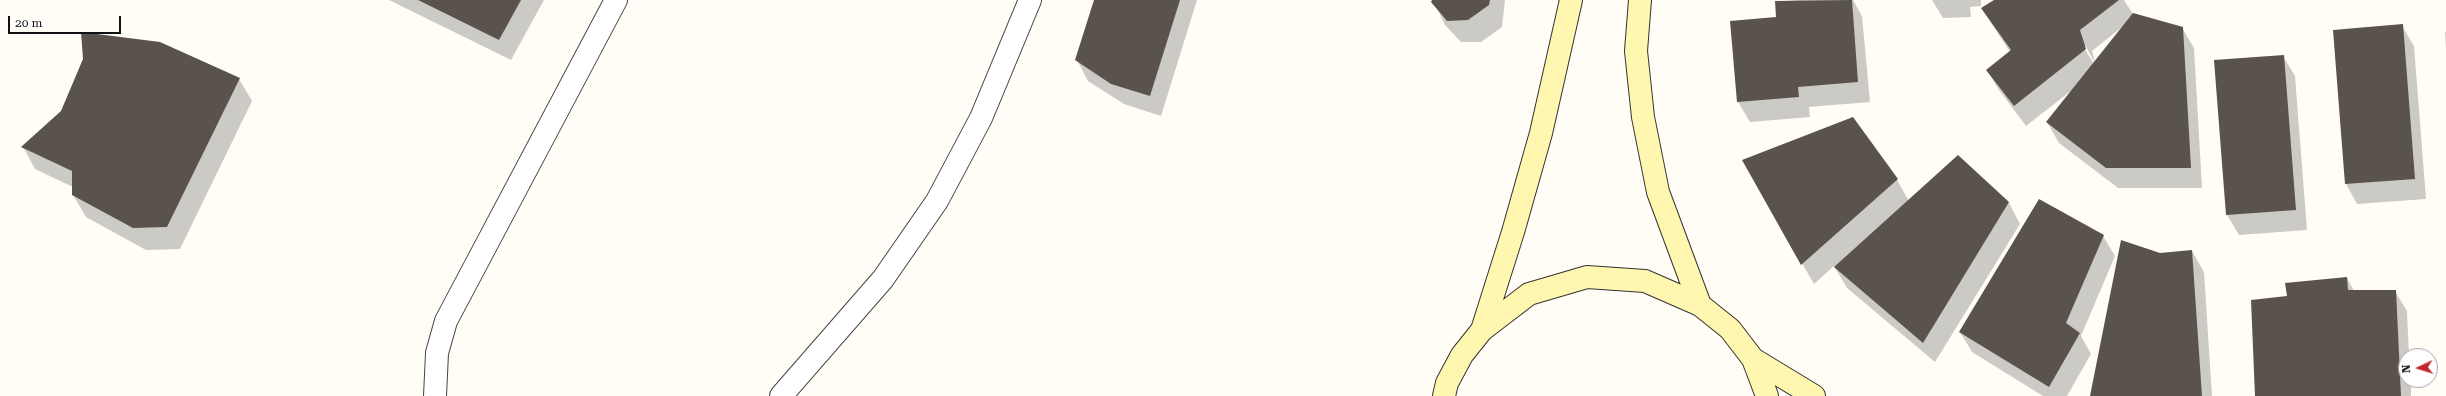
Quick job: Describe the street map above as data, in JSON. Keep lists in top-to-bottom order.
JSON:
{
  "scale_bar": "20 m",
  "north": "left"
}
